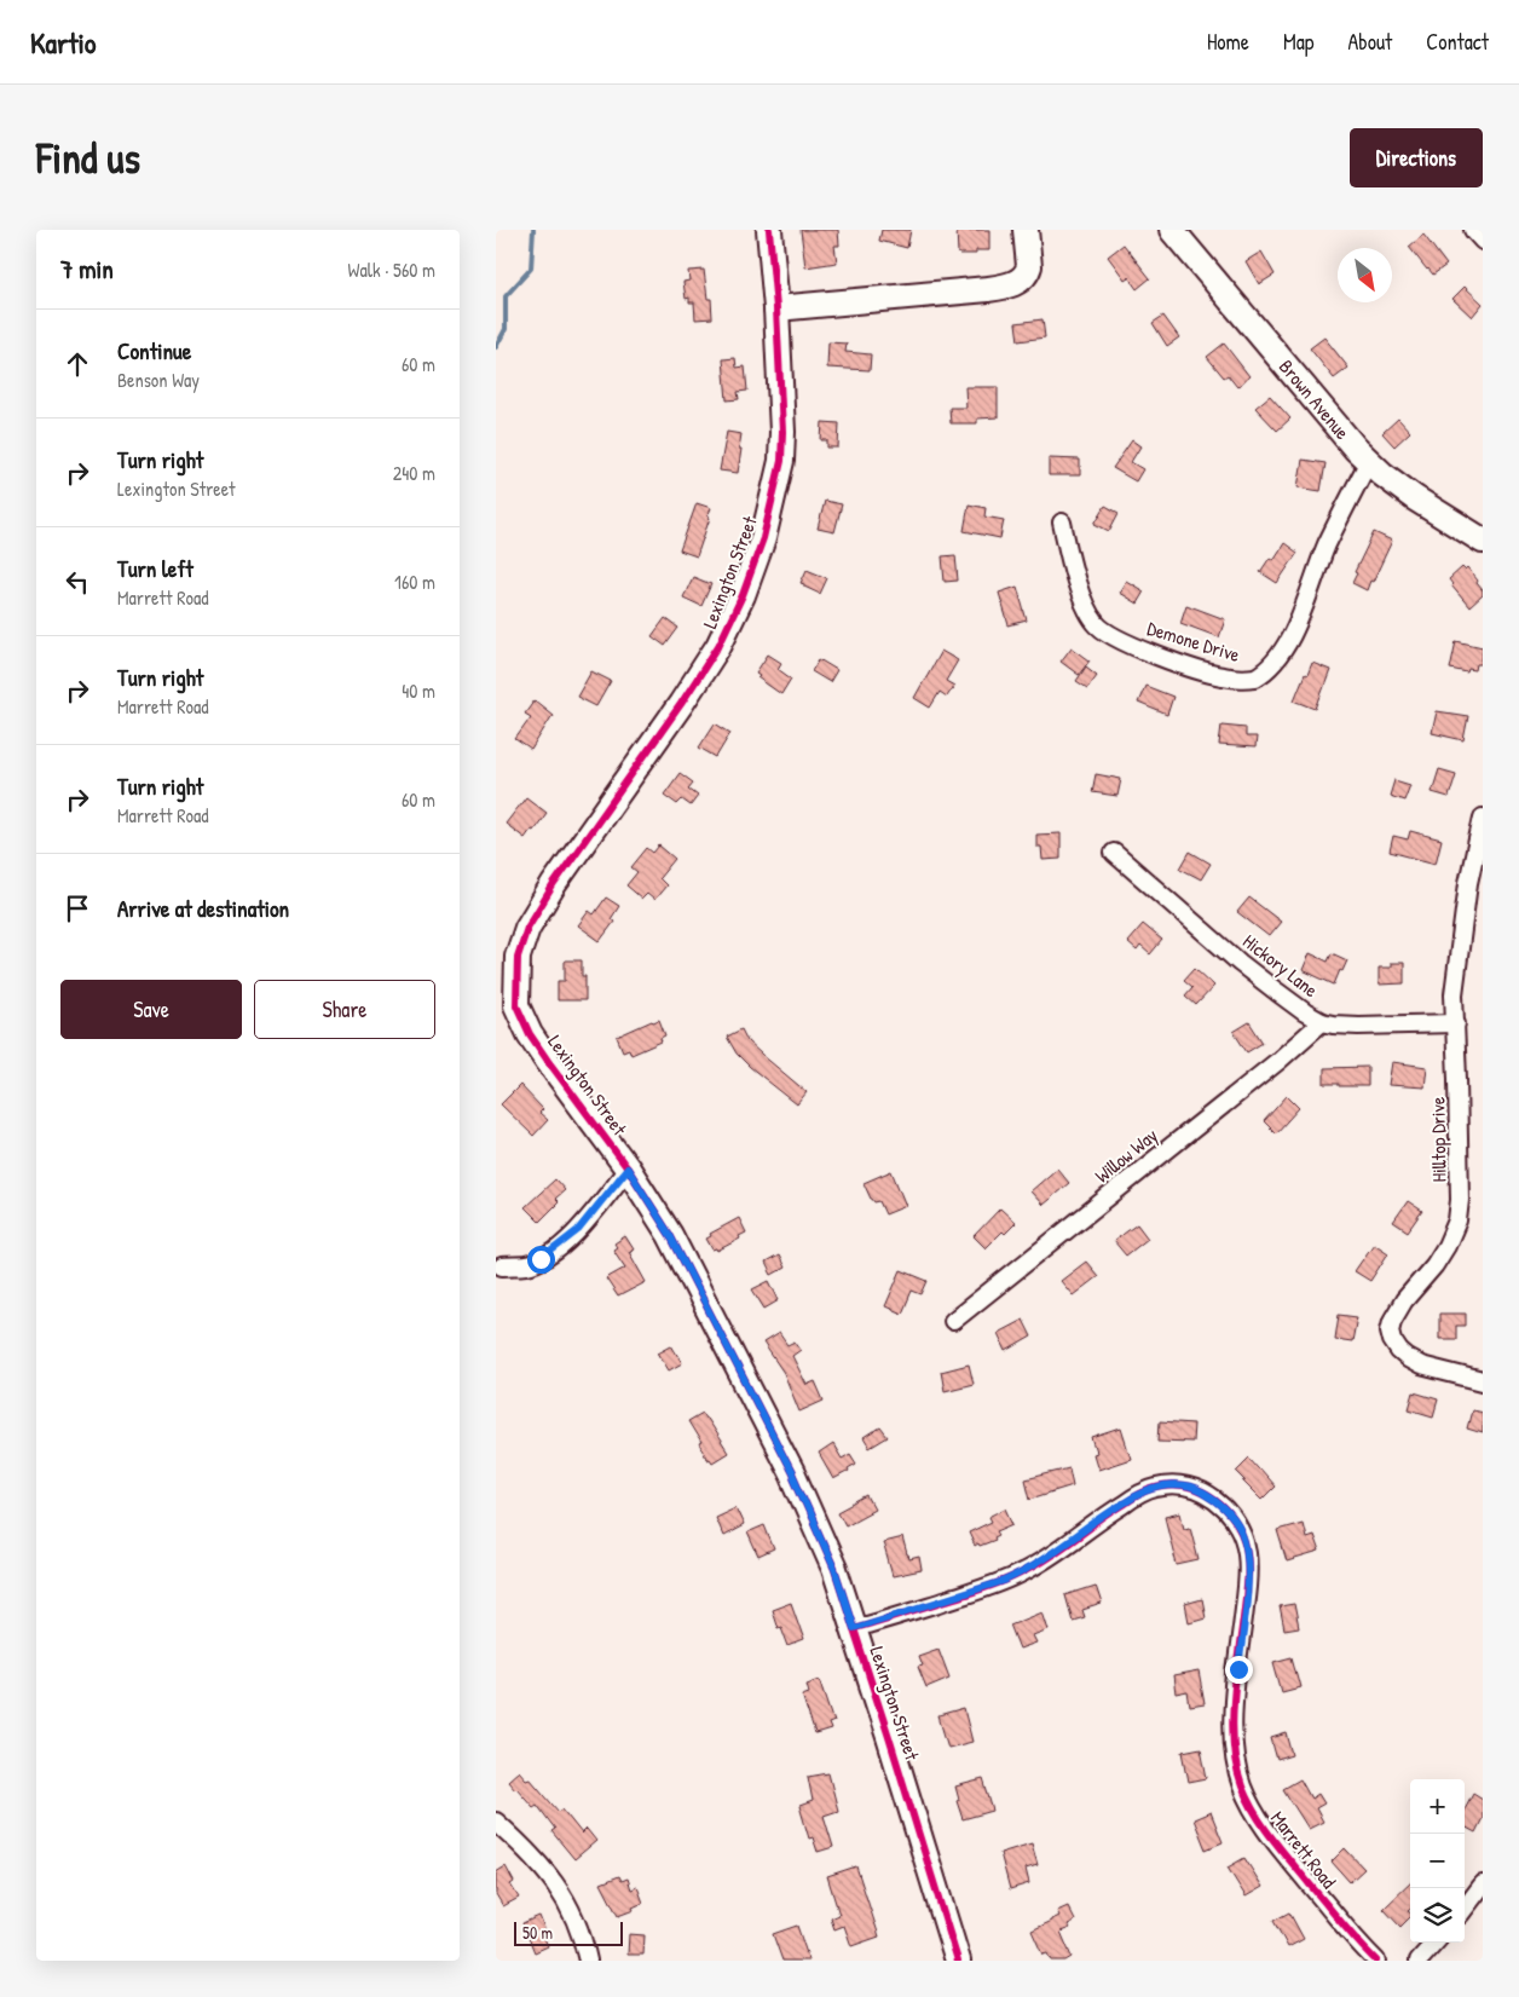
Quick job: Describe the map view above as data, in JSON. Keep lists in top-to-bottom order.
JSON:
{
  "streets": {
    "street": [
      "Brown Avenue",
      "Lexington Street",
      "Demone Drive",
      "Hickory Lane",
      "Hilltop Drive",
      "Willow Way",
      "Marrett Road"
    ]
  },
  "crossings": [
    ["Brown Avenue", "Demone Drive"],
    ["Lexington Street", "Marrett Road"],
    ["Hickory Lane", "Hilltop Drive"],
    ["Hickory Lane", "Willow Way"]
  ],
  "scale_bar": "50 m",
  "north": "bottom right",
  "page": {
    "header": "Kartio",
    "nav": [
      "Home",
      "Map",
      "About",
      "Contact"
    ],
    "buttons": [
      "Directions",
      ["Save", "Share"]
    ],
    "title": "Find us",
    "heading": ["7 min", "Walk · 560 m"],
    "list": [
      ["Continue", "Benson Way", "60 m"],
      ["Turn right", "Lexington Street", "240 m"],
      ["Turn left", "Marrett Road", "160 m"],
      ["Turn right", "Marrett Road", "40 m"],
      ["Turn right", "Marrett Road", "60 m"],
      "Arrive at destination"
    ],
    "map_buttons": ["+", "−"],
    "scale": "50 m"
  }
}
